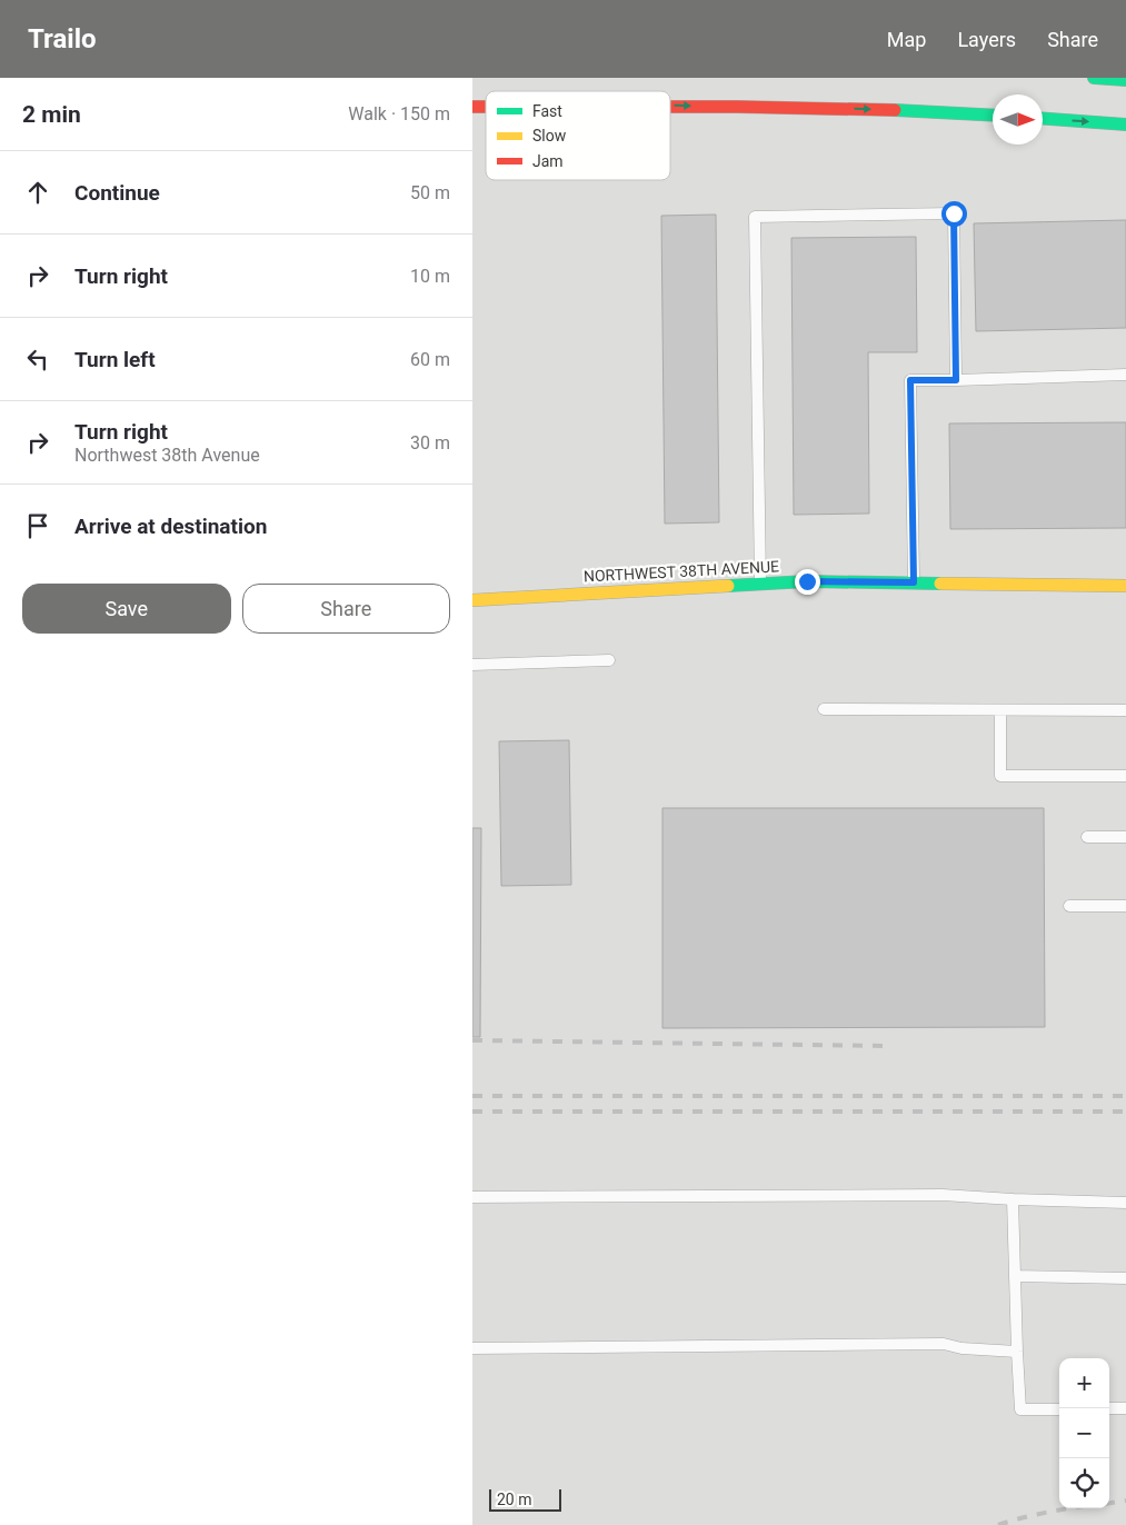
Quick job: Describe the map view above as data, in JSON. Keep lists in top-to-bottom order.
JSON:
{
  "streets": {
    "main road": ["NORTHWEST 38TH AVENUE"]
  },
  "legend": ["Fast", "Slow", "Jam"],
  "scale_bar": "20 m",
  "north": "right",
  "page": {
    "header": "Trailo",
    "nav": ["Map", "Layers", "Share"],
    "heading": ["2 min", "Walk · 150 m"],
    "list": [
      ["Continue", "50 m"],
      ["Turn right", "10 m"],
      ["Turn left", "60 m"],
      ["Turn right", "Northwest 38th Avenue", "30 m"],
      "Arrive at destination"
    ],
    "buttons": ["Save", "Share"],
    "map_buttons": ["+", "−"],
    "scale": "20 m"
  }
}
